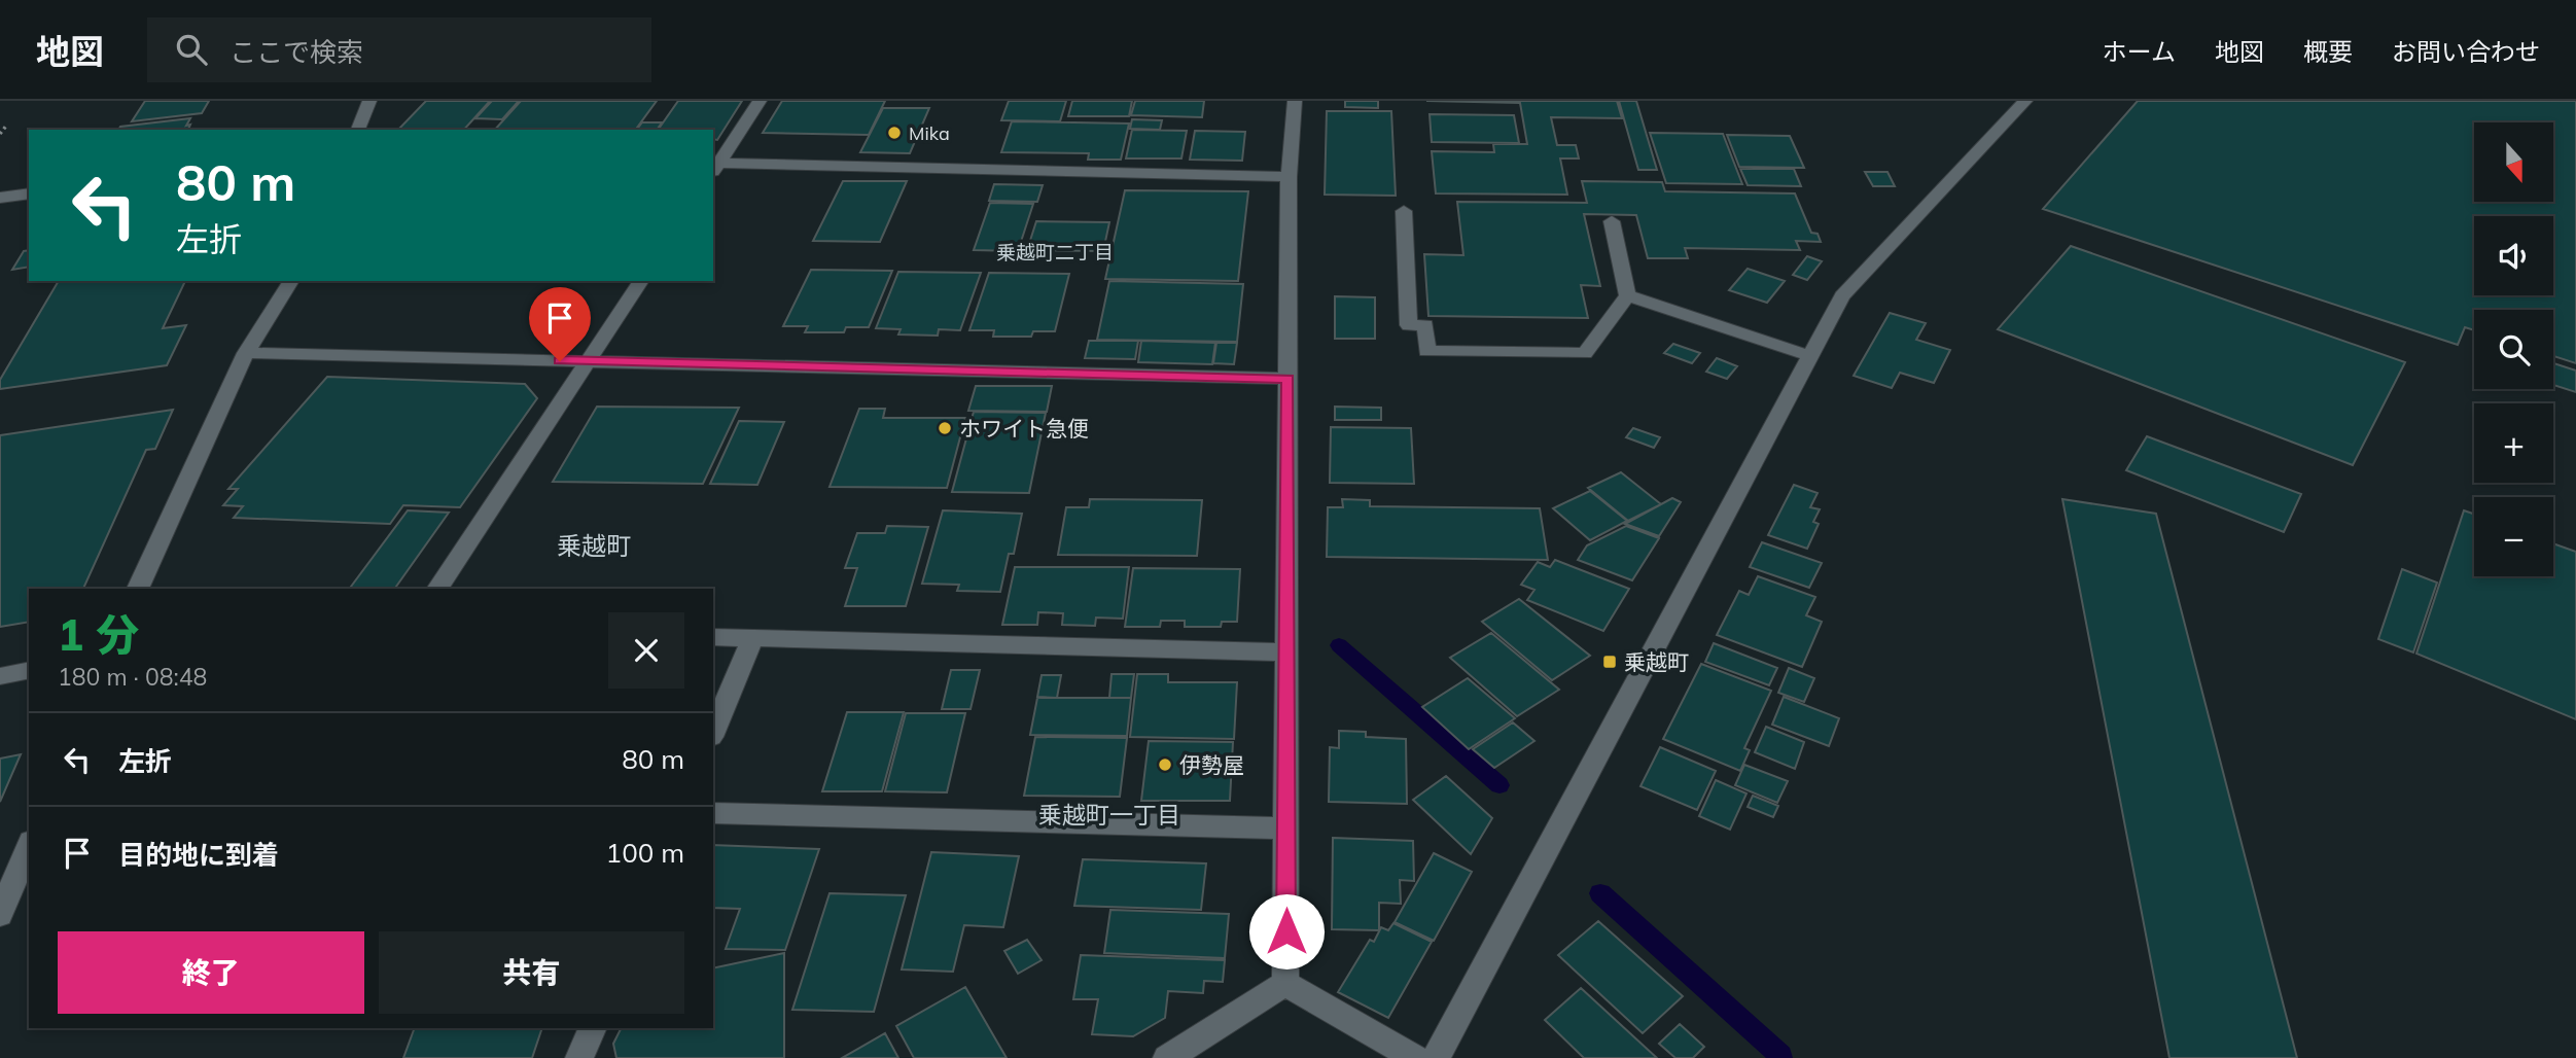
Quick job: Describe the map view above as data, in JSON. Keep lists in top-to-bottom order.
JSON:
{
  "districts": ["乗越町二丁目", "乗越町", "乗越町一丁目"],
  "places": {
    "other": ["Mika", "ホワイト急便", "伊勢屋"],
    "transit": ["乗越町"]
  },
  "north": "bottom",
  "page": {
    "header": "地図",
    "search": "ここで検索",
    "nav": [
      "ホーム",
      "地図",
      "概要",
      "お問い合わせ"
    ],
    "map_buttons": ["+", "−"],
    "turn": ["80 m", "左折"],
    "heading": ["1 分", "180 m · 08:48"],
    "list": [
      {
        "name": "左折",
        "value": "80 m"
      },
      {
        "name": "目的地に到着",
        "value": "100 m"
      }
    ],
    "buttons": ["終了", "共有"]
  }
}
